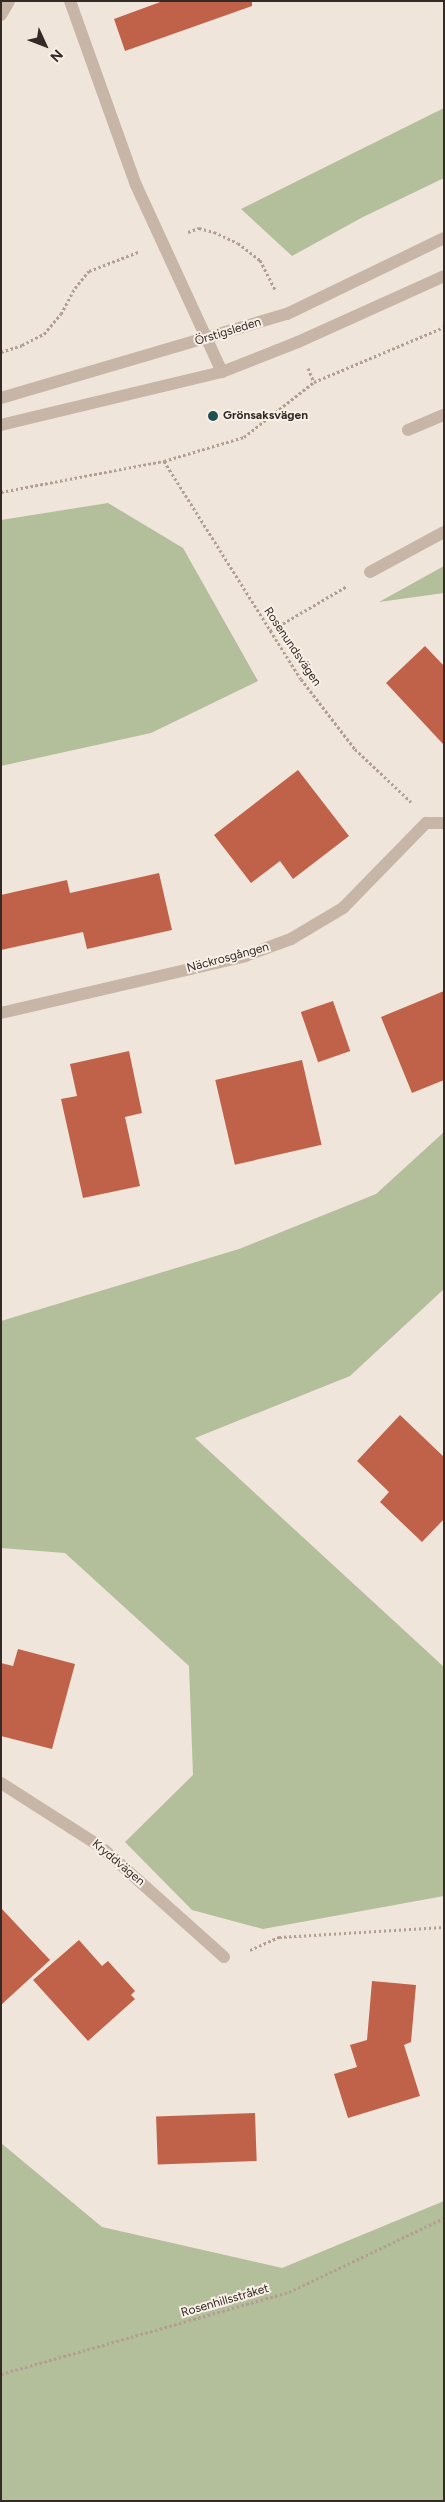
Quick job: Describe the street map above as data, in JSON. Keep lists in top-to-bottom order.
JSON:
{
  "streets": {
    "street": ["Örstigsleden", "Näckrosgången", "Kryddvägen"],
    "path": ["Rosenundsvägen", "Rosenhillsstråket"]
  },
  "crossings": [
    ["Rosenundsvägen", "Näckrosgången"]
  ],
  "places": ["Grönsaksvägen"],
  "north": "bottom right"
}
